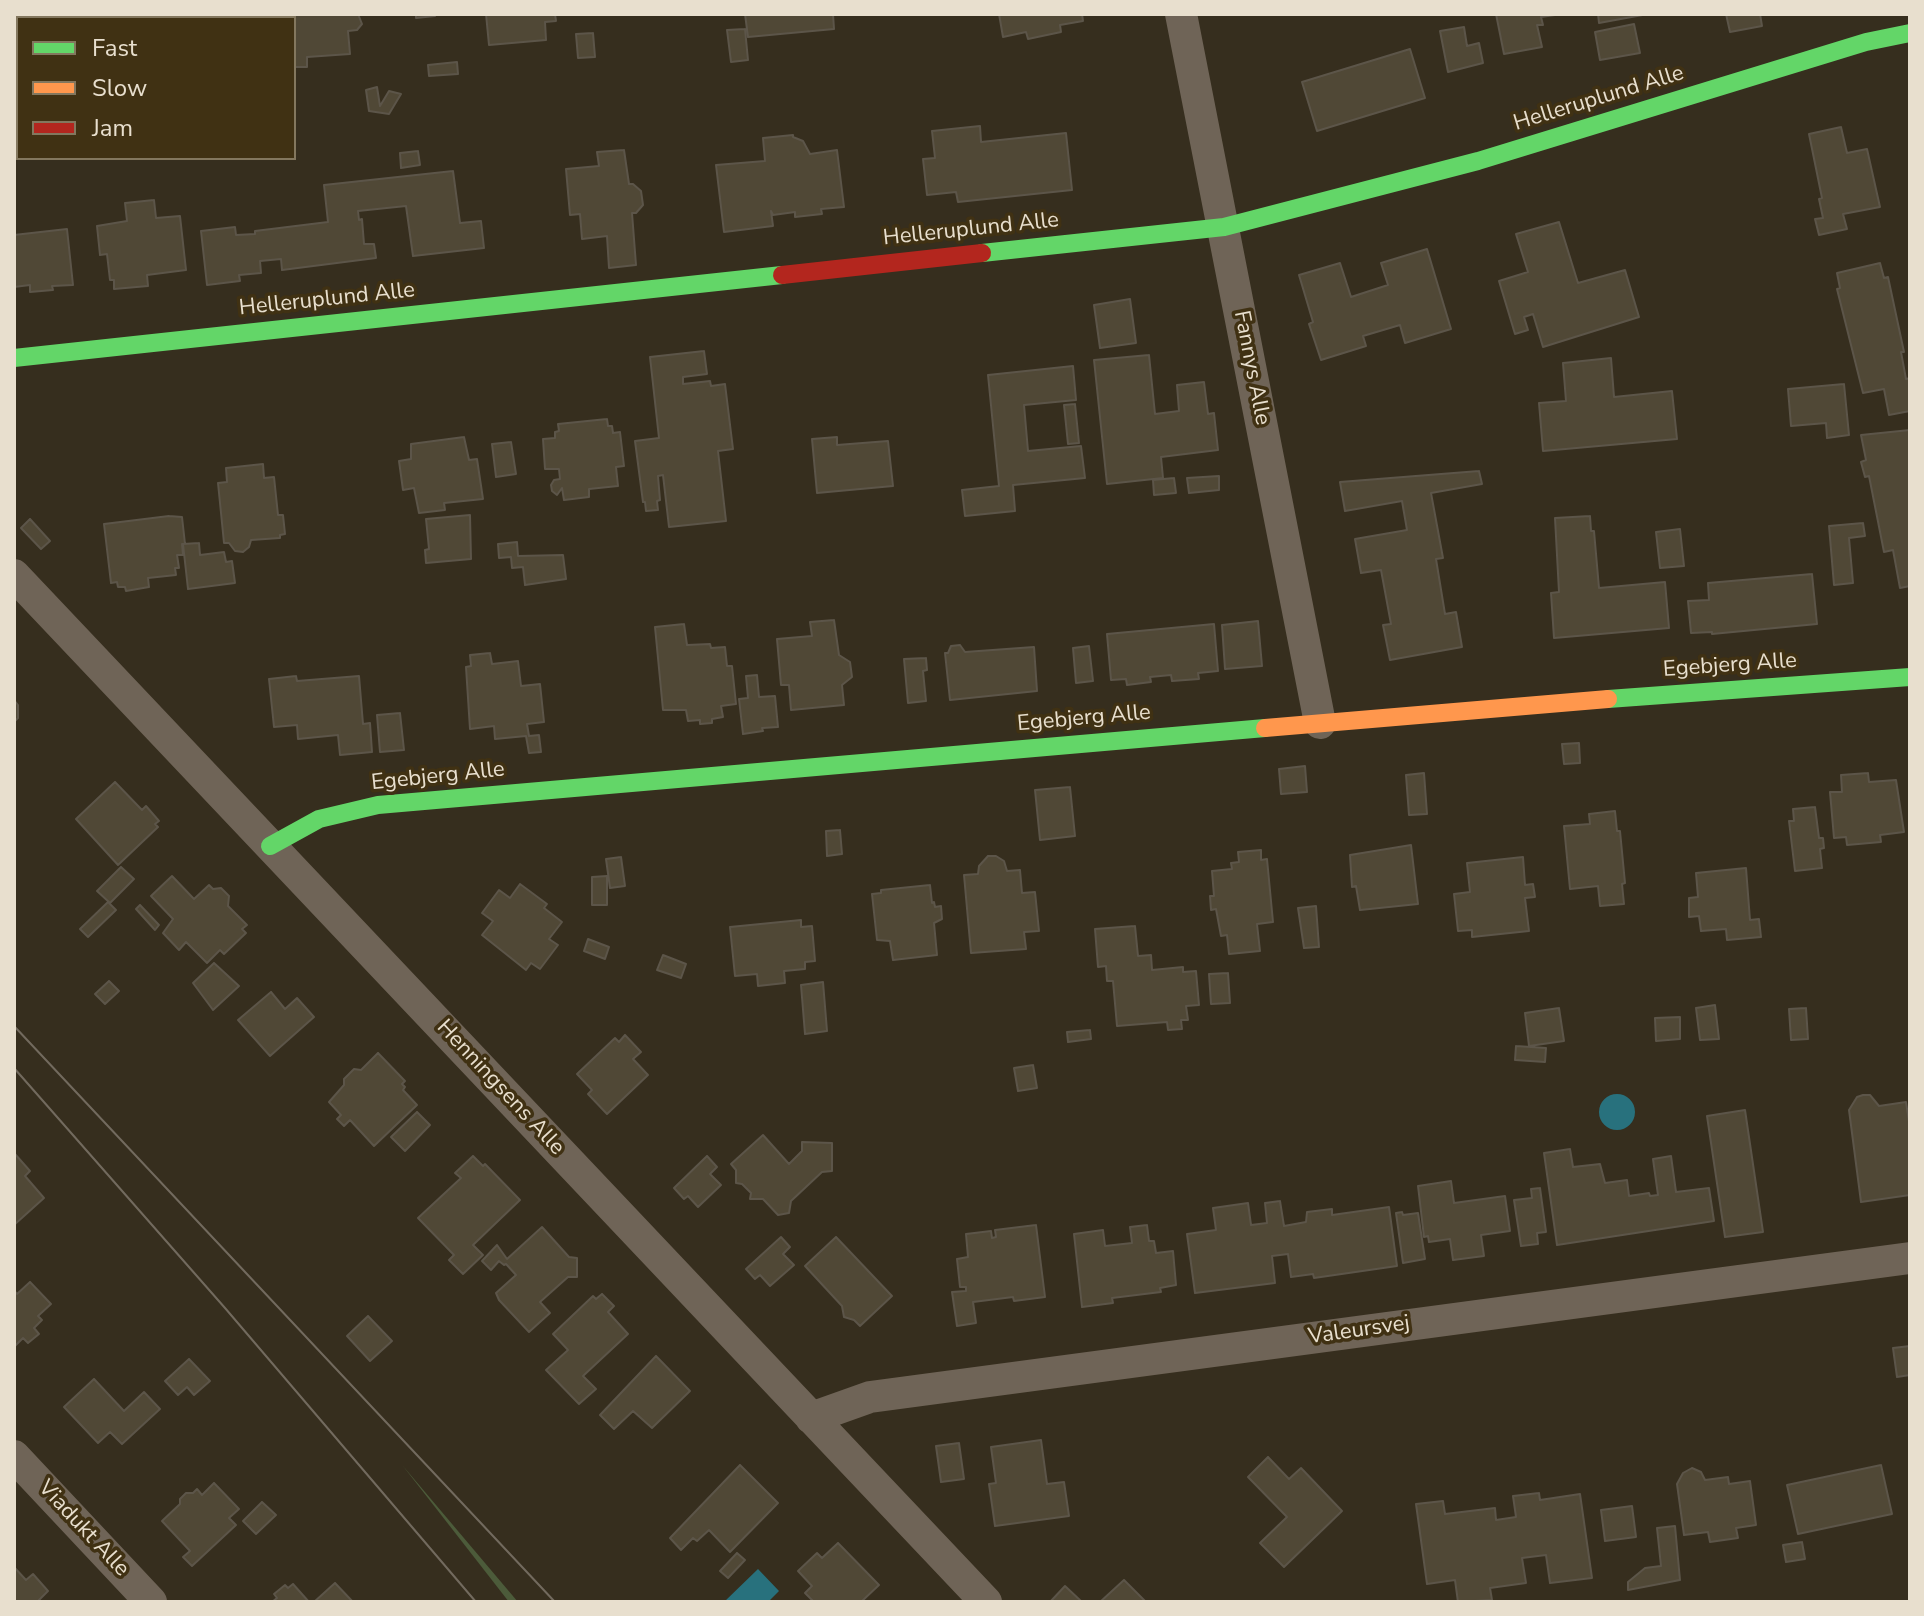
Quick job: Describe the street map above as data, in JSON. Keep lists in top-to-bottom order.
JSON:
{
  "streets": {
    "street": [
      "Helleruplund Alle",
      "Fannys Alle",
      "Egebjerg Alle",
      "Henningsens Alle",
      "Valeursvej",
      "Viadukt Alle"
    ]
  },
  "crossings": [
    ["Helleruplund Alle", "Fannys Alle"],
    ["Fannys Alle", "Egebjerg Alle"],
    ["Egebjerg Alle", "Henningsens Alle"],
    ["Henningsens Alle", "Valeursvej"]
  ],
  "legend": ["Fast", "Slow", "Jam"]
}
